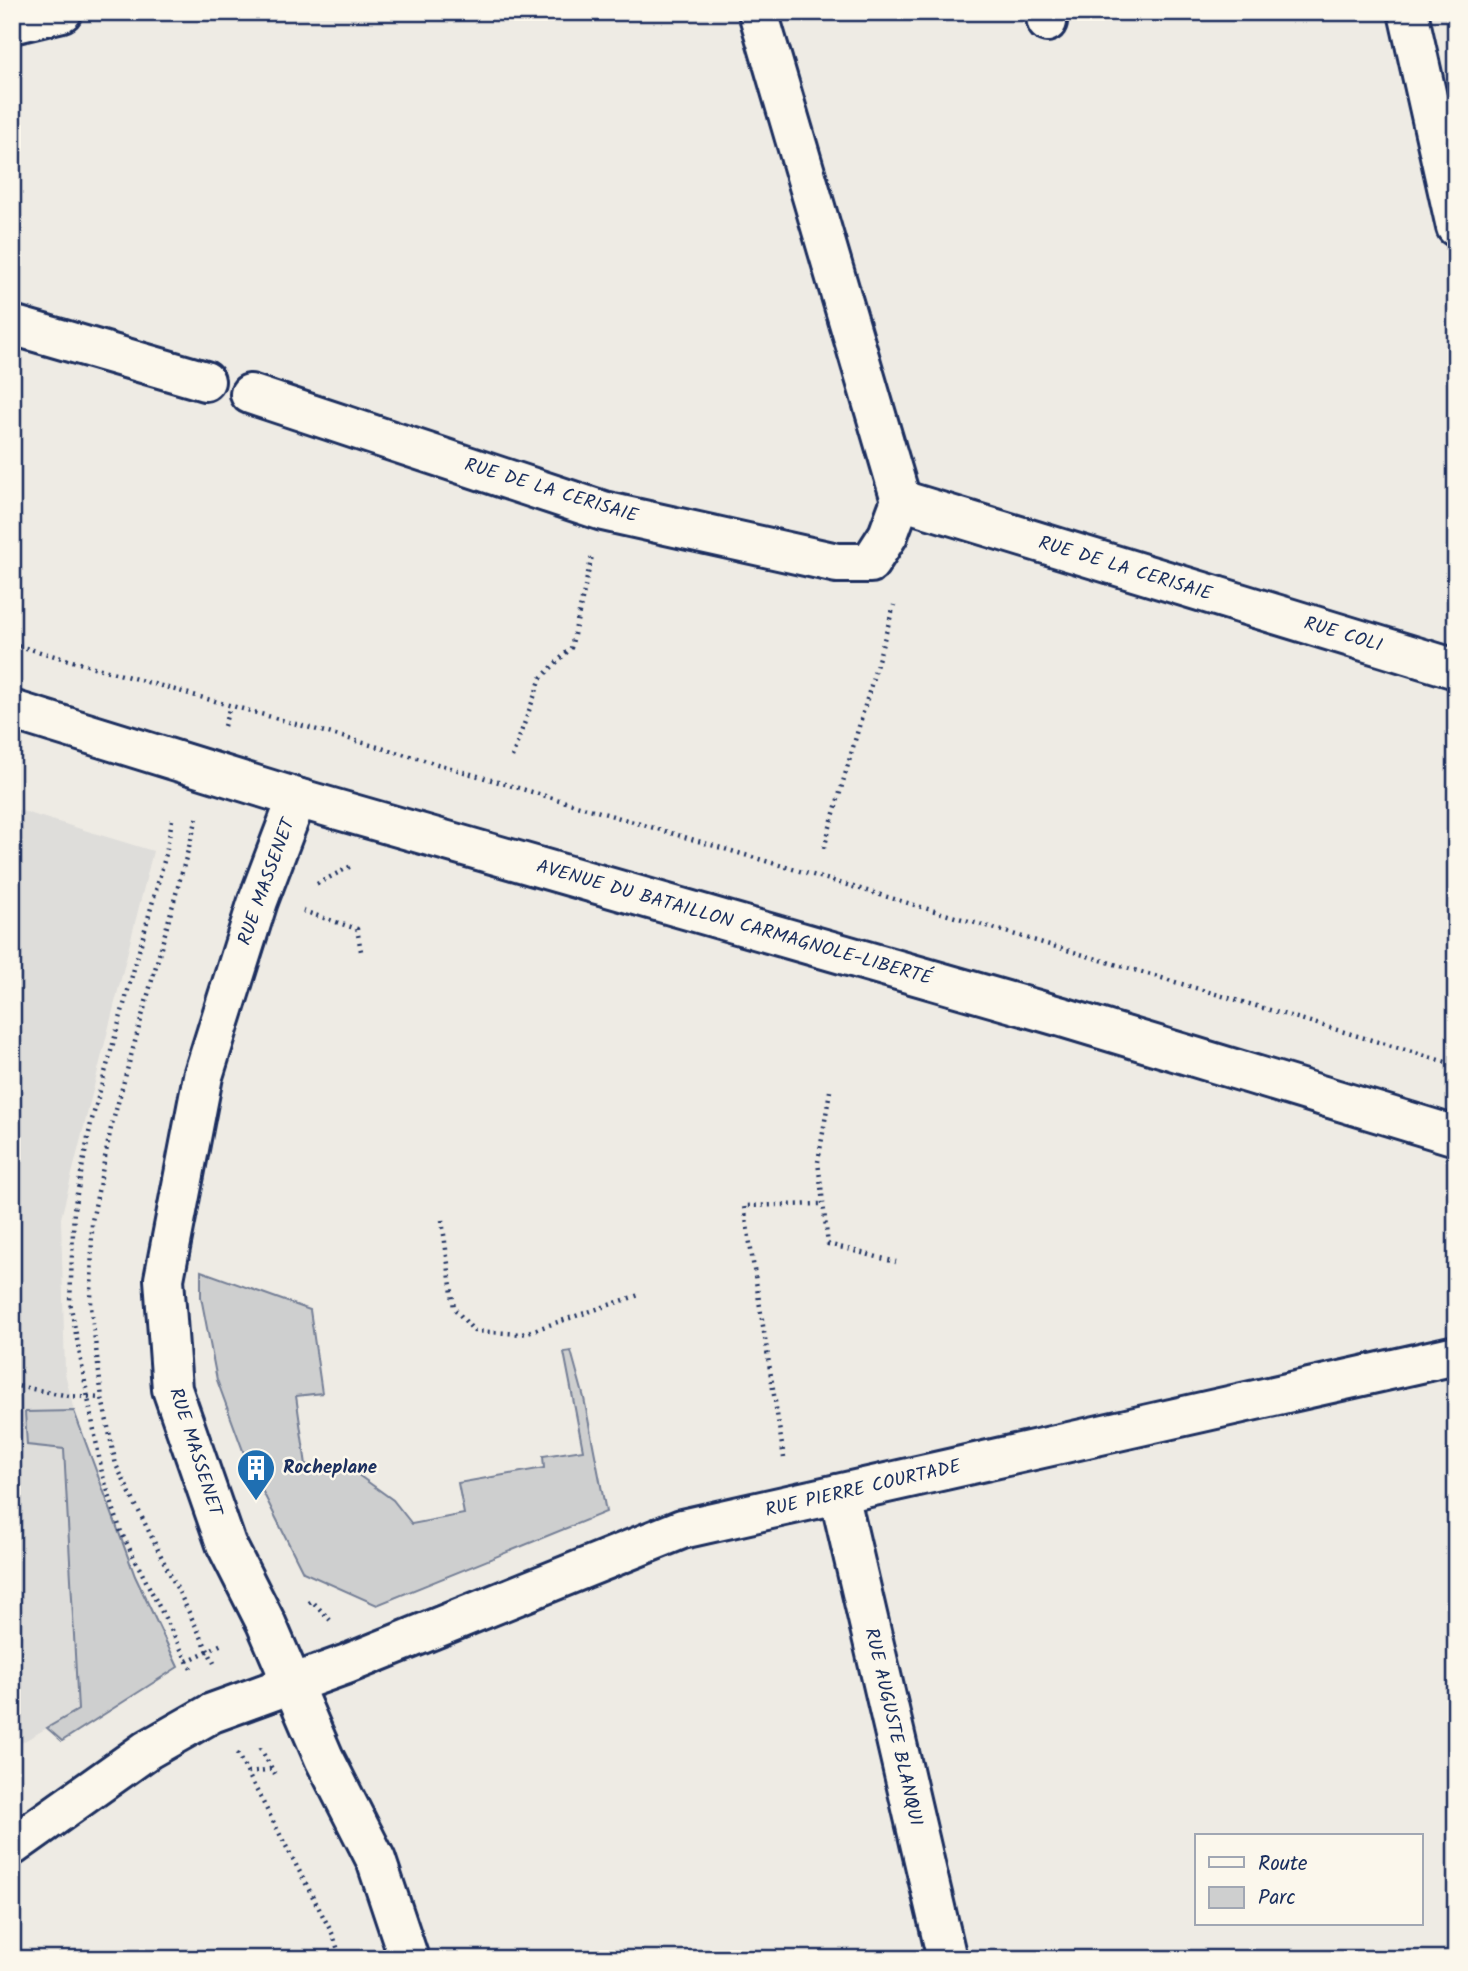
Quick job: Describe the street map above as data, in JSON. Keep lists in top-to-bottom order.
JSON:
{
  "streets": {
    "street": [
      "RUE DE LA CERISAIE",
      "RUE COLI",
      "RUE MASSENET",
      "AVENUE DU BATAILLON CARMAGNOLE-LIBERTÉ",
      "RUE PIERRE COURTADE",
      "RUE AUGUSTE BLANQUI"
    ]
  },
  "crossings": [
    ["RUE DE LA CERISAIE", "RUE COLI"],
    ["RUE MASSENET", "AVENUE DU BATAILLON CARMAGNOLE-LIBERTÉ"],
    ["RUE MASSENET", "RUE PIERRE COURTADE"],
    ["RUE PIERRE COURTADE", "RUE AUGUSTE BLANQUI"]
  ],
  "places": {
    "building": ["Rocheplane"]
  },
  "legend": ["Route", "Parc"]
}
